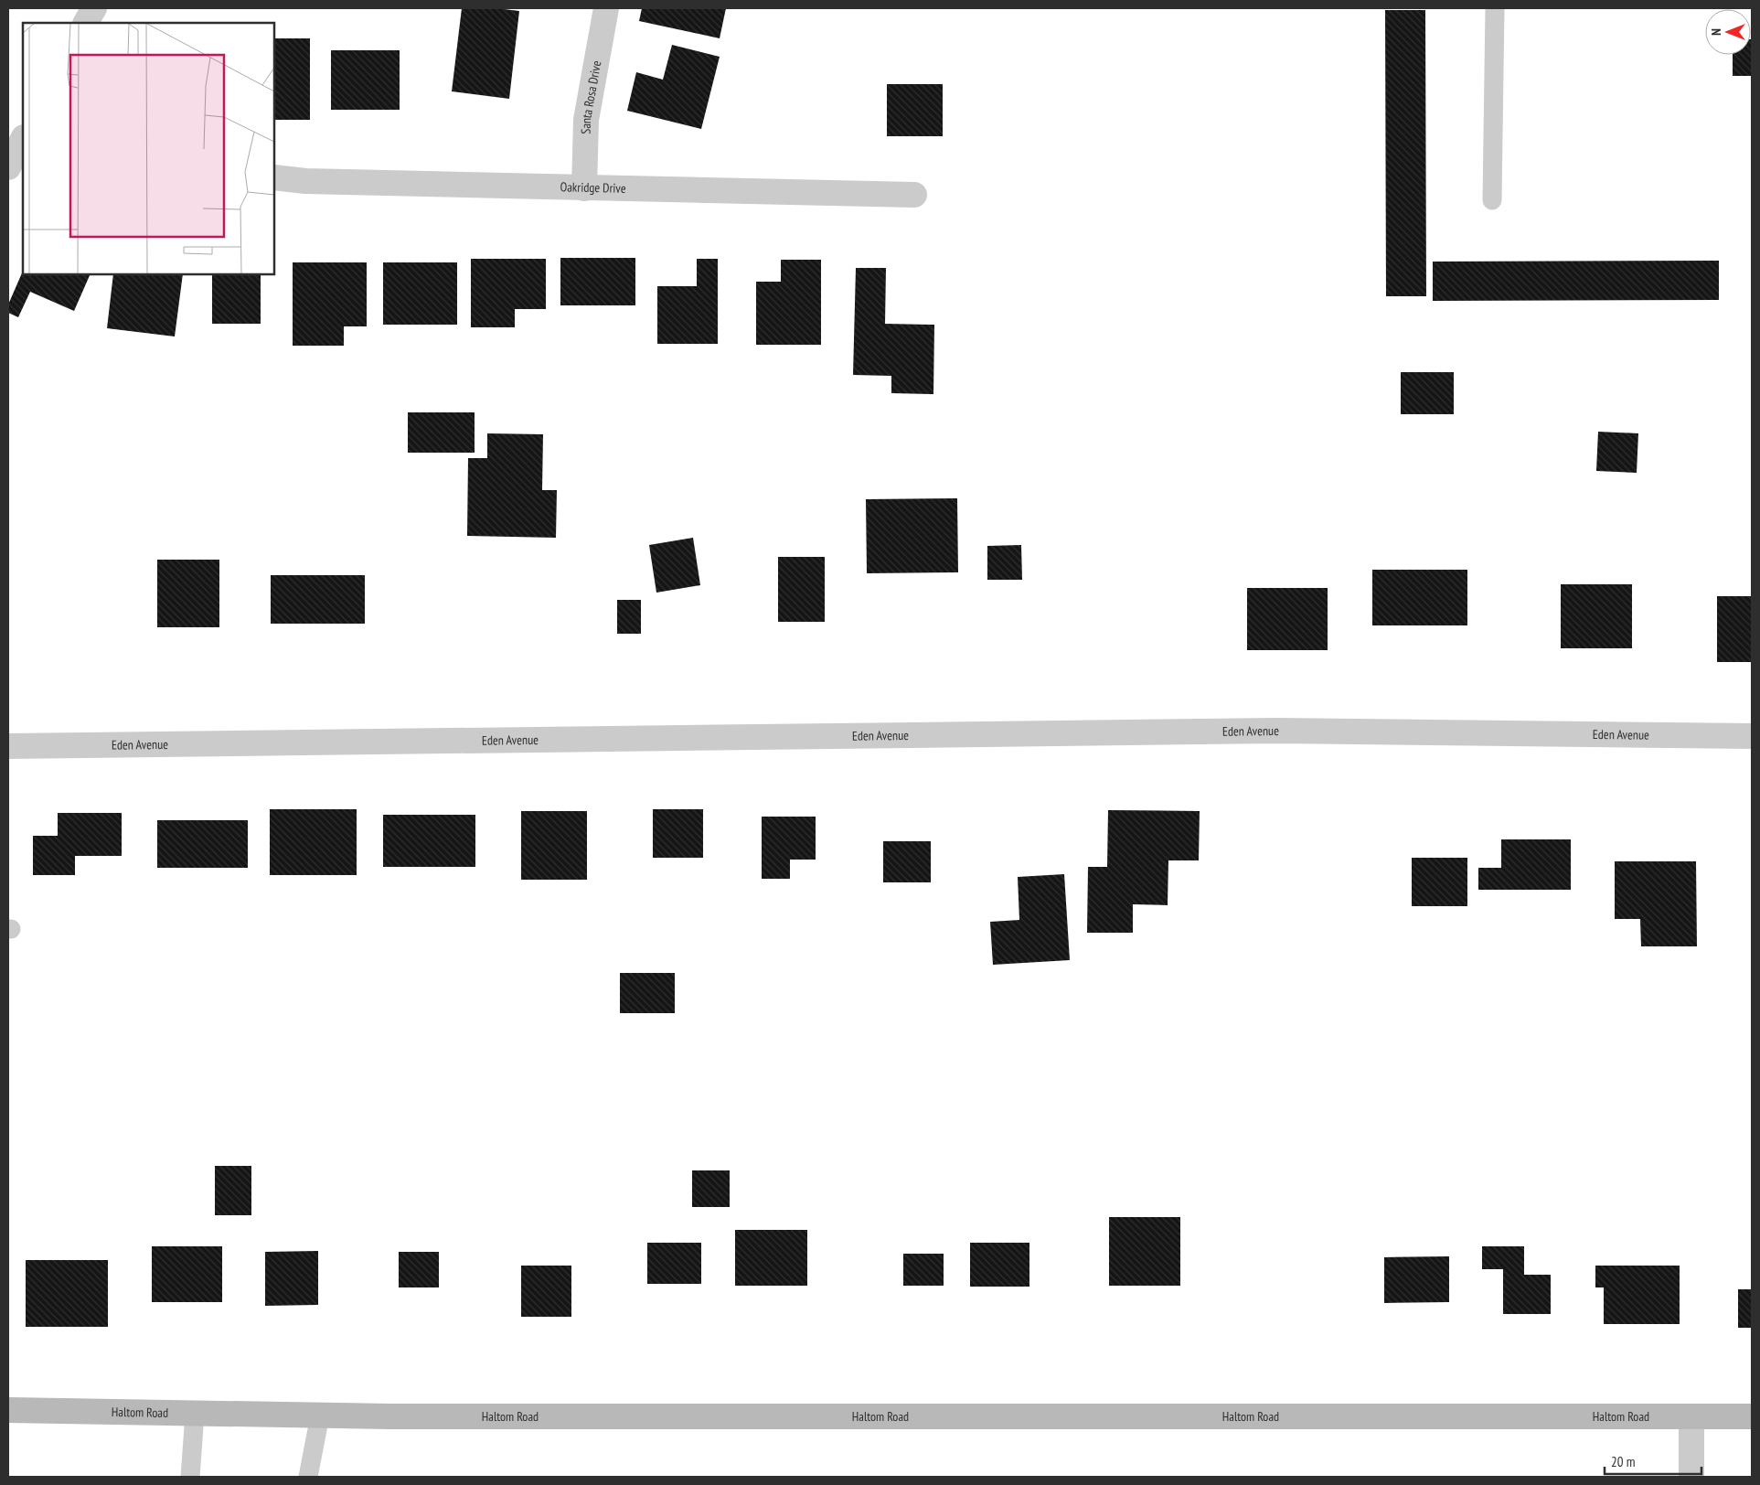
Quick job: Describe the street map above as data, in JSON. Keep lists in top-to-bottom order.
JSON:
{
  "streets": {
    "main road": ["Haltom Road"],
    "street": ["Santa Rosa Drive", "Oakridge Drive", "Eden Avenue"]
  },
  "crossings": [
    ["Santa Rosa Drive", "Oakridge Drive"]
  ],
  "scale_bar": "20 m",
  "north": "left"
}
